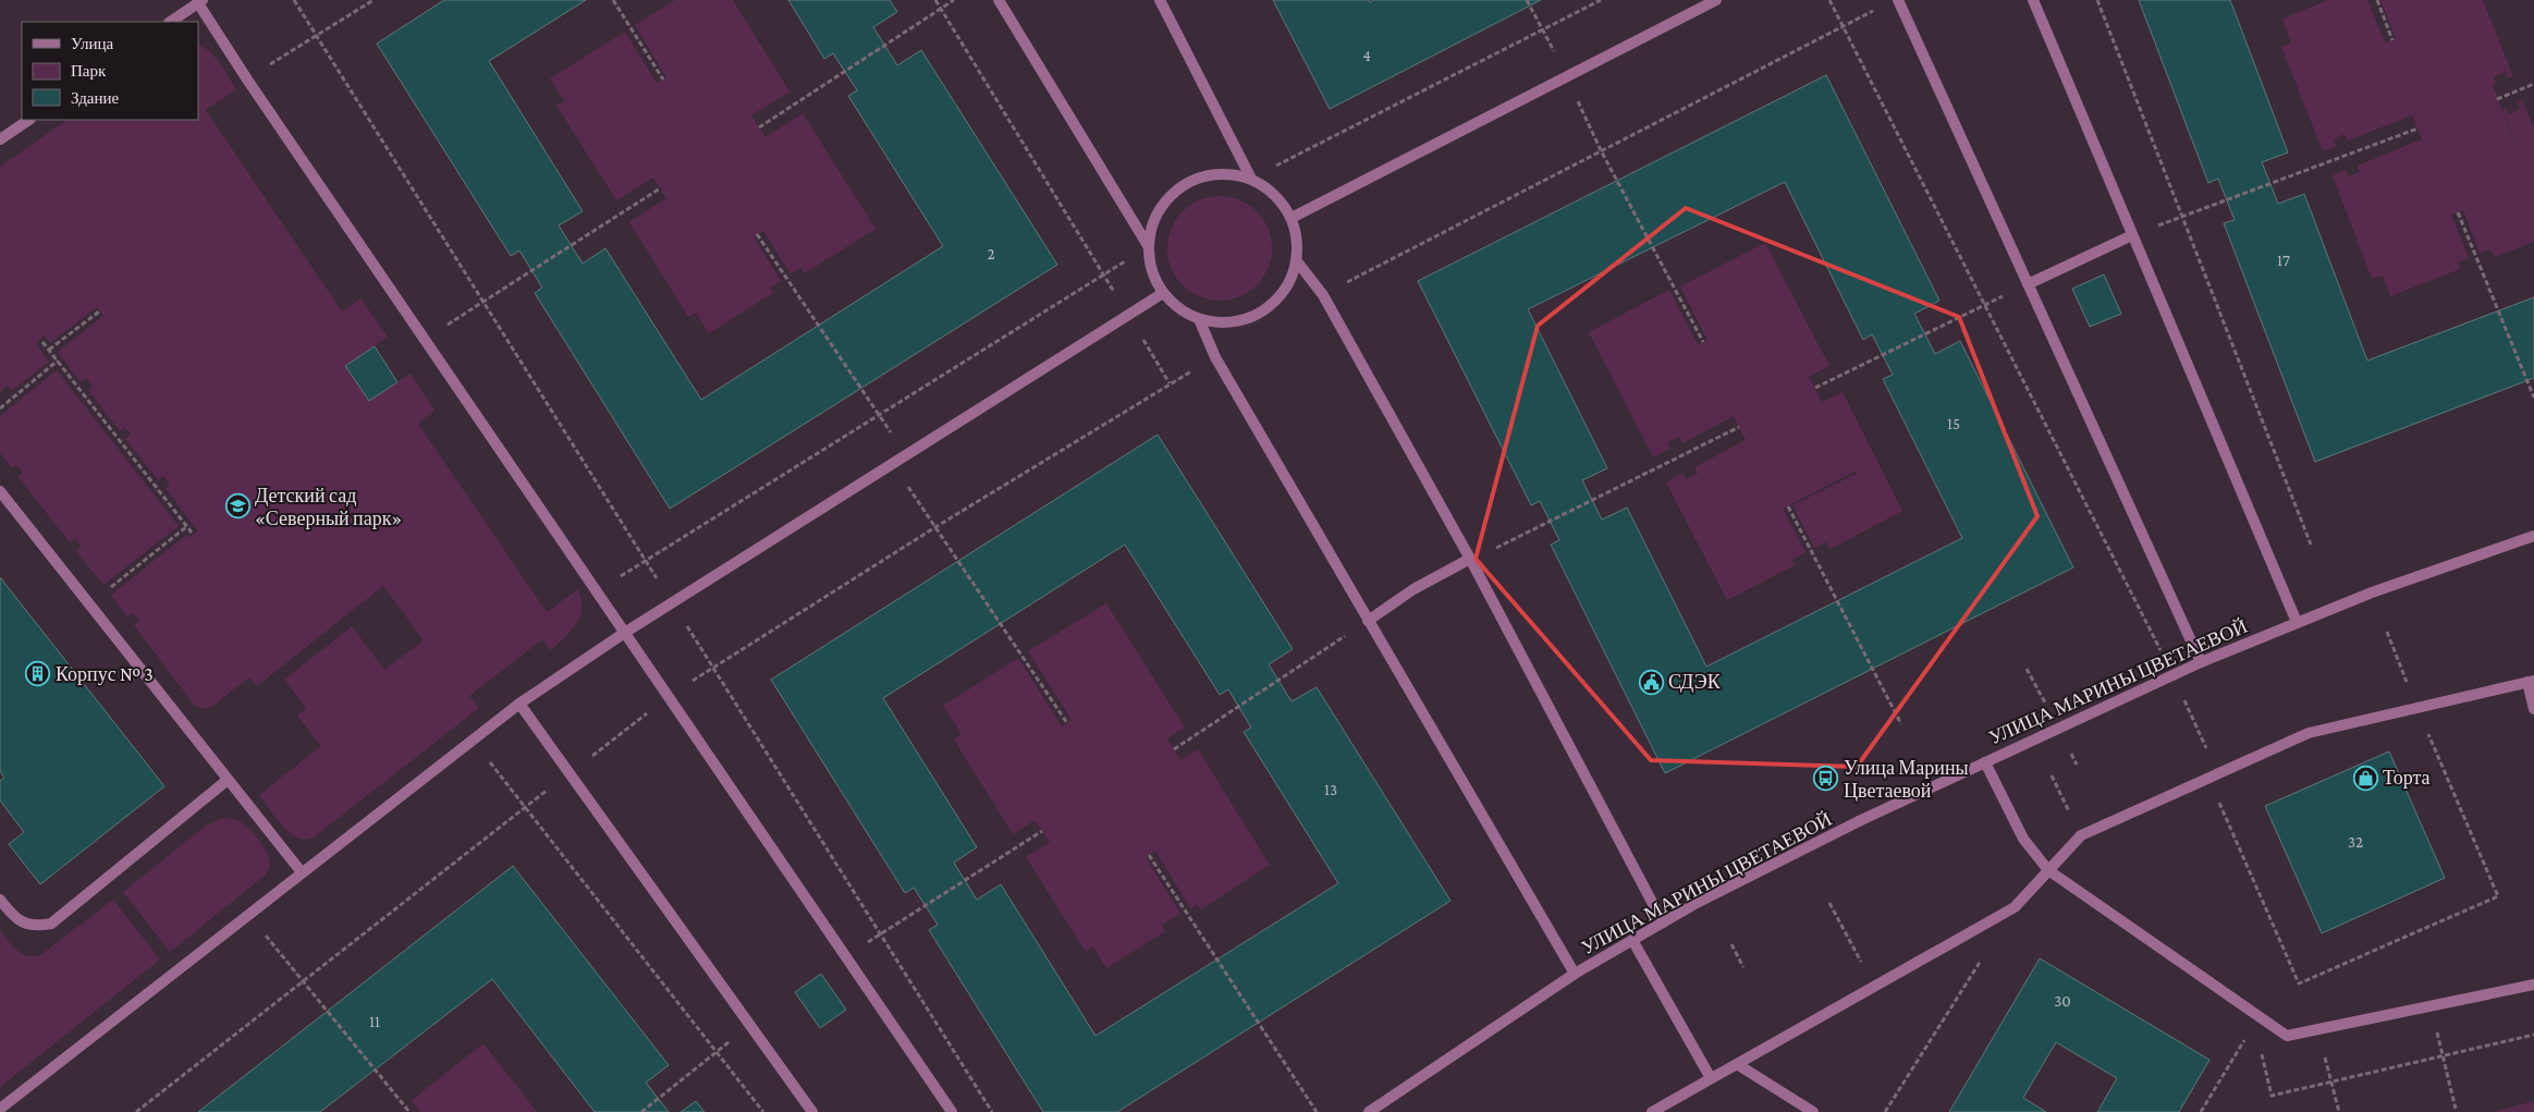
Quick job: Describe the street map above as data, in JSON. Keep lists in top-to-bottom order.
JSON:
{
  "streets": {
    "street": ["УЛИЦА МАРИНЫ ЦВЕТАЕВОЙ"]
  },
  "places": {
    "school or university": ["Детский сад «Северный парк»"],
    "building": ["Корпус № 3"],
    "public building": ["СДЭК"],
    "shop": ["Торта"],
    "bus stop": ["Улица Марины Цветаевой"]
  },
  "house_numbers": [
    "4",
    "2",
    "17",
    "15",
    "13",
    "32",
    "30",
    "11"
  ],
  "legend": ["Улица", "Парк", "Здание"]
}
